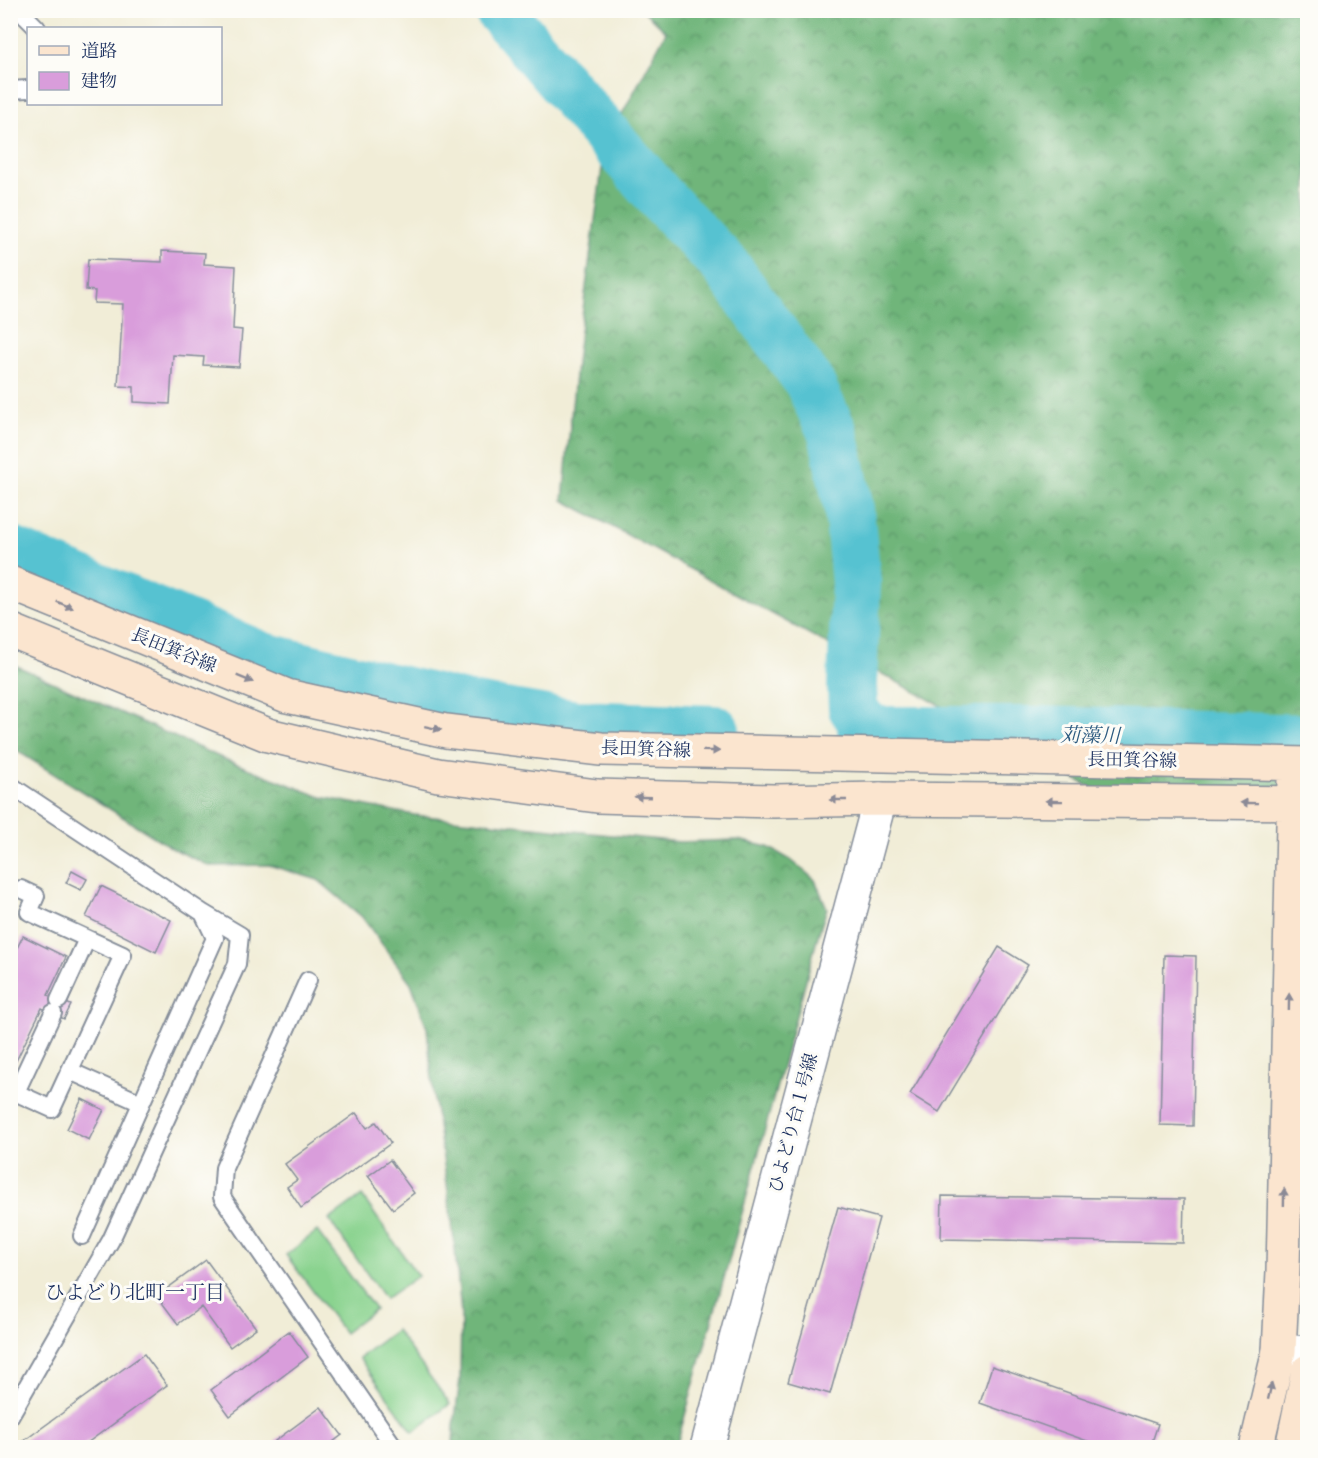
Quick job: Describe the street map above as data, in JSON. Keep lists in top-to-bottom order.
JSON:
{
  "streets": {
    "street": ["長田箕谷線", "ひよどり台１号線"]
  },
  "districts": ["ひよどり北町一丁目"],
  "water": ["苅藻川"],
  "legend": ["道路", "建物"]
}
